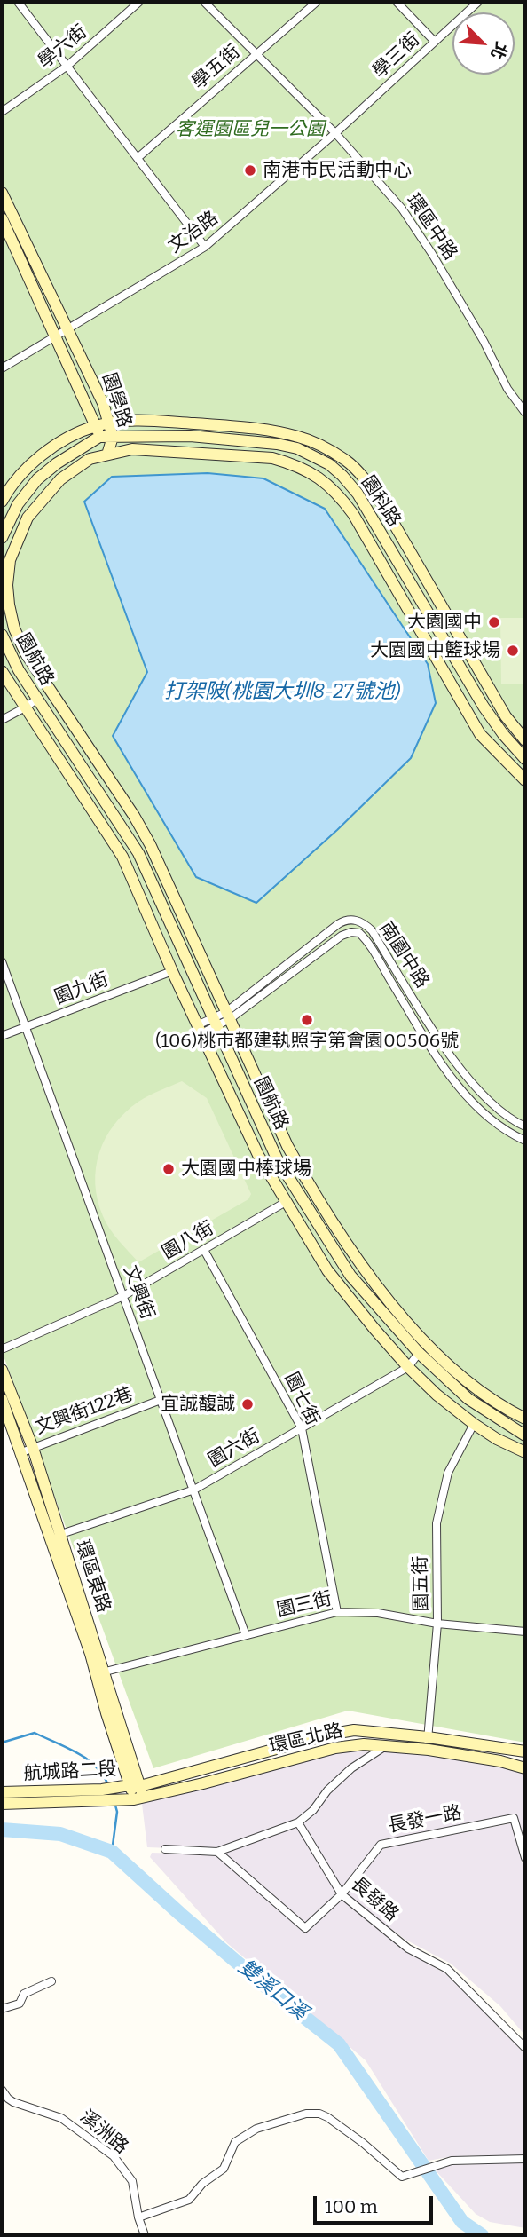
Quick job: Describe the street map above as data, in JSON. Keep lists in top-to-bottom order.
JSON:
{
  "streets": {
    "street": [
      "學六街",
      "學三街",
      "學五街",
      "環區中路",
      "文治路",
      "園學路",
      "園科路",
      "園航路",
      "南園中路",
      "園九街",
      "園八街",
      "文興街",
      "園七街",
      "文興街122巷",
      "園六街",
      "環區東路",
      "園五街",
      "園三街",
      "環區北路",
      "航城路二段",
      "長發一路",
      "長發路",
      "溪洲路"
    ]
  },
  "crossings": [
    ["學三街", "環區中路"],
    ["學三街", "文治路"],
    ["學五街", "環區中路"],
    ["環區中路", "文治路"],
    ["文治路", "園學路"],
    ["園學路", "園科路"],
    ["園航路", "南園中路"],
    ["園航路", "園六街"],
    ["園九街", "文興街"],
    ["園八街", "文興街"],
    ["園八街", "園七街"],
    ["文興街", "文興街122巷"],
    ["文興街", "園六街"],
    ["文興街", "園三街"],
    ["園七街", "園六街"],
    ["園七街", "園三街"],
    ["文興街122巷", "環區東路"],
    ["園六街", "環區東路"],
    ["環區東路", "園三街"],
    ["環區東路", "環區北路"],
    ["環區東路", "航城路二段"],
    ["園五街", "園三街"],
    ["園五街", "環區北路"],
    ["環區北路", "航城路二段"],
    ["長發一路", "長發路"]
  ],
  "water": ["打架陂(桃園大圳8-27號池)", "雙溪口溪"],
  "parks": ["客運園區兒一公園"],
  "places": [
    "南港市民活動中心",
    "大園國中",
    "大園國中籃球場",
    "(106)桃市都建執照字第會園00506號",
    "大園國中棒球場",
    "宜誠馥誠"
  ],
  "scale_bar": "100 m",
  "north": "bottom right"
}
